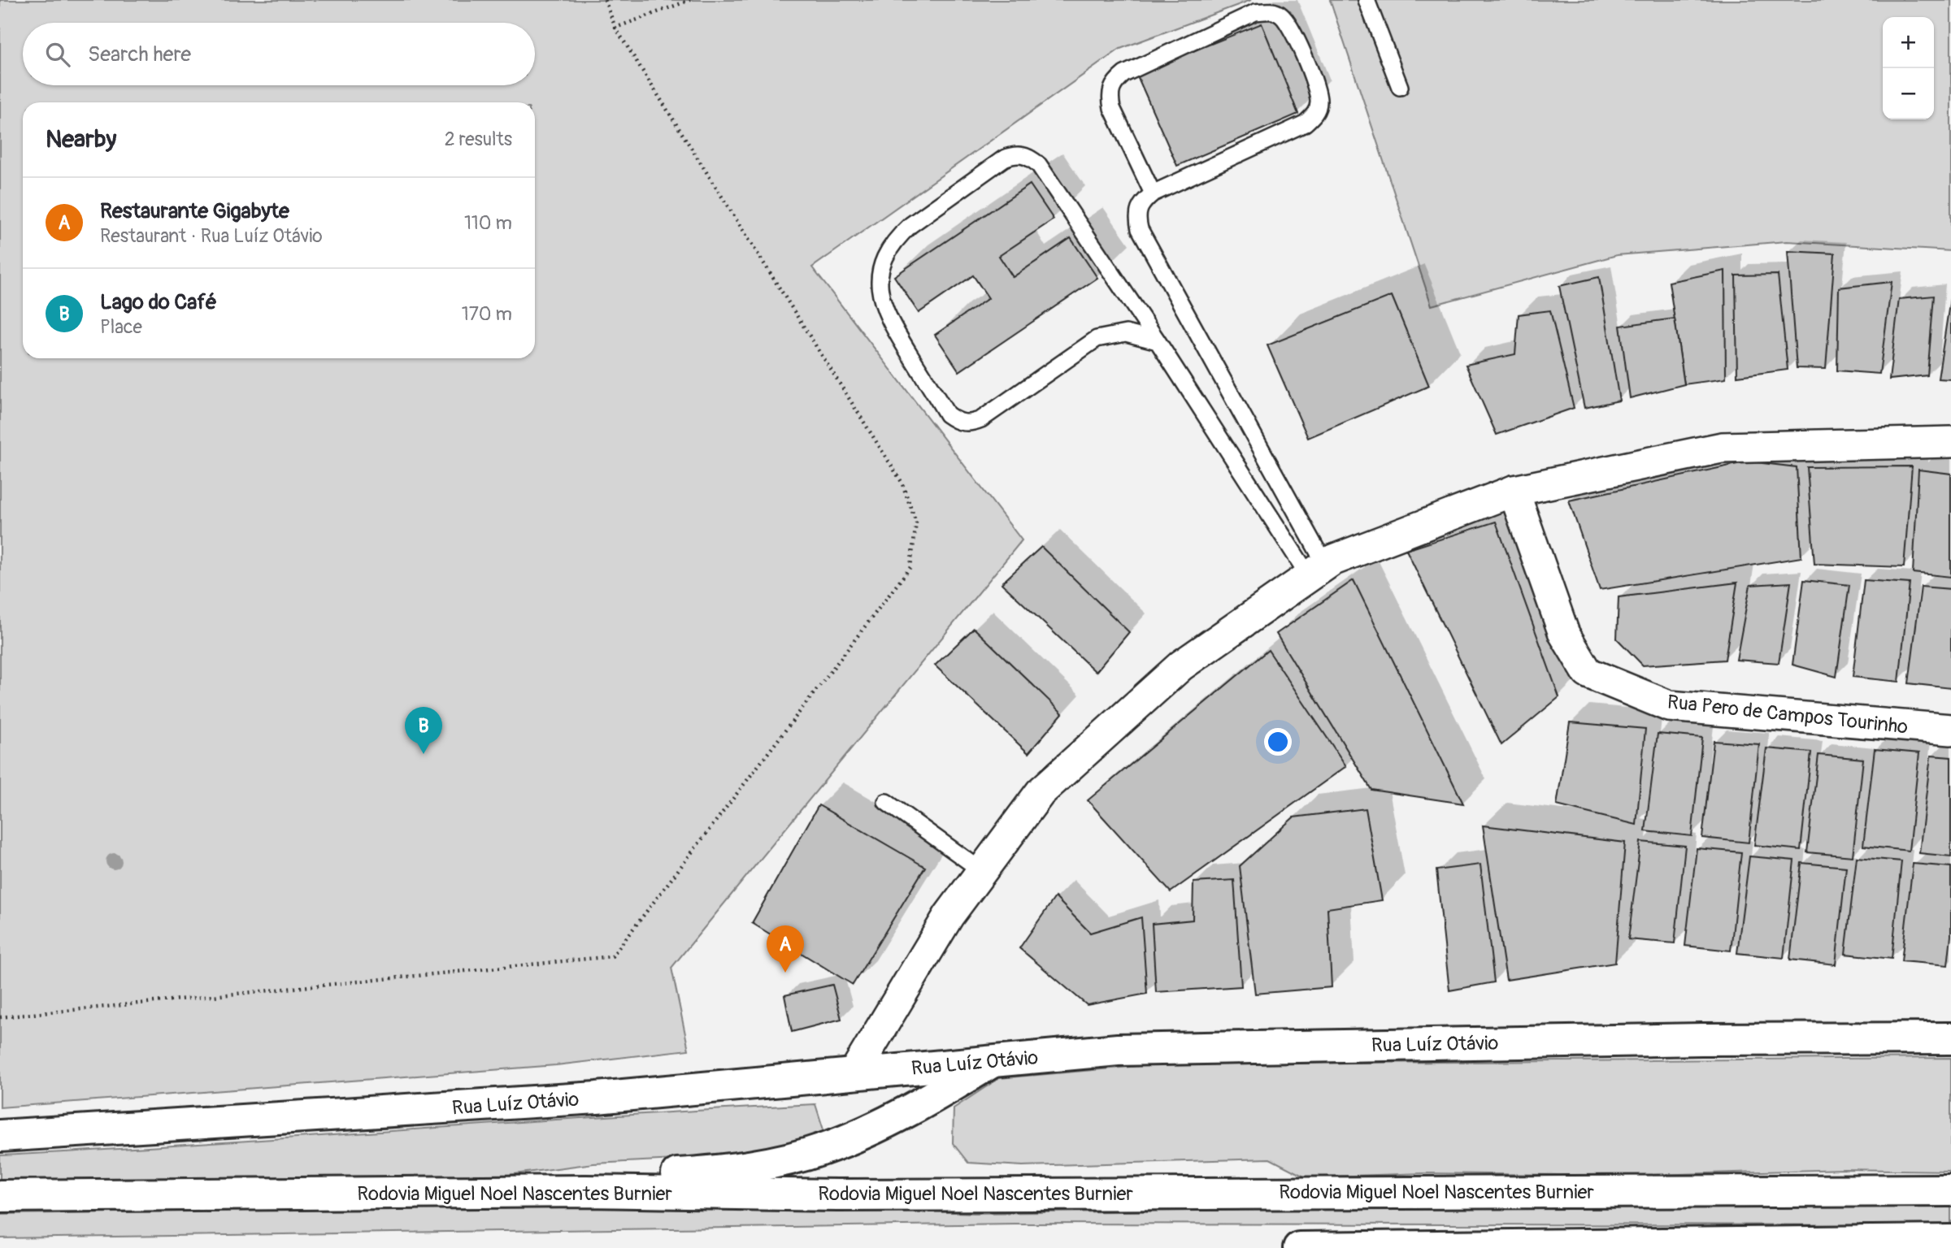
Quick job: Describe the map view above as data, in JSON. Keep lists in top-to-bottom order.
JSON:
{
  "streets": {
    "main road": ["Rua Luíz Otávio", "Rodovia Miguel Noel Nascentes Burnier"],
    "street": ["Rua Pero de Campos Tourinho"]
  },
  "page": {
    "map_buttons": ["+", "−"],
    "search": "Search here",
    "heading": ["Nearby", "2 results"],
    "list": [
      {
        "mark": "A",
        "name": "Restaurante Gigabyte",
        "note": "Restaurant · Rua Luíz Otávio",
        "value": "110 m"
      },
      {
        "mark": "B",
        "name": "Lago do Café",
        "note": "Place",
        "value": "170 m"
      }
    ],
    "pins": ["B", "A"]
  }
}
